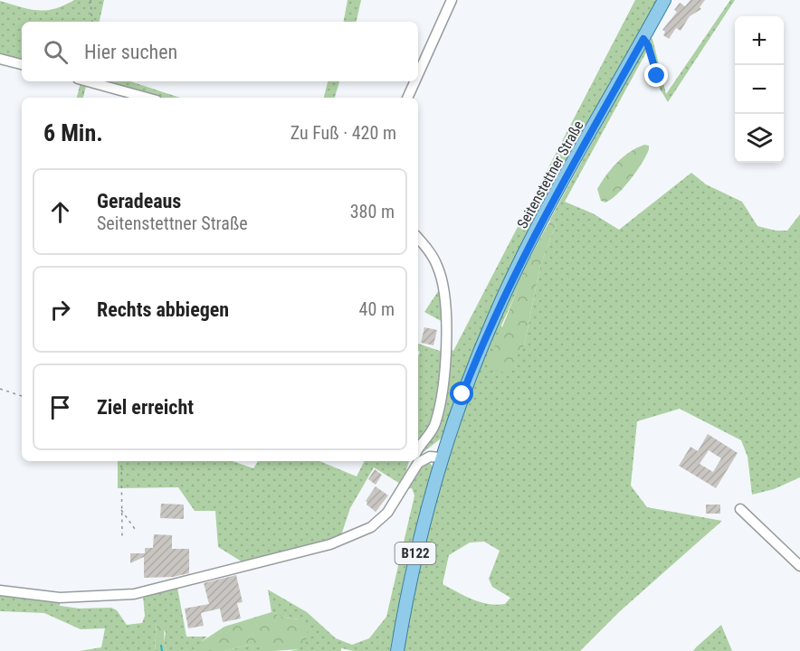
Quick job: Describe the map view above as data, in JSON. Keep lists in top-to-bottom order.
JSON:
{
  "streets": {
    "main road": ["Seitenstettner Straße", "B122"]
  },
  "page": {
    "map_buttons": ["+", "−"],
    "search": "Hier suchen",
    "heading": ["6 Min.", "Zu Fuß · 420 m"],
    "list": [
      ["Geradeaus", "Seitenstettner Straße", "380 m"],
      ["Rechts abbiegen", "40 m"],
      "Ziel erreicht"
    ]
  }
}
